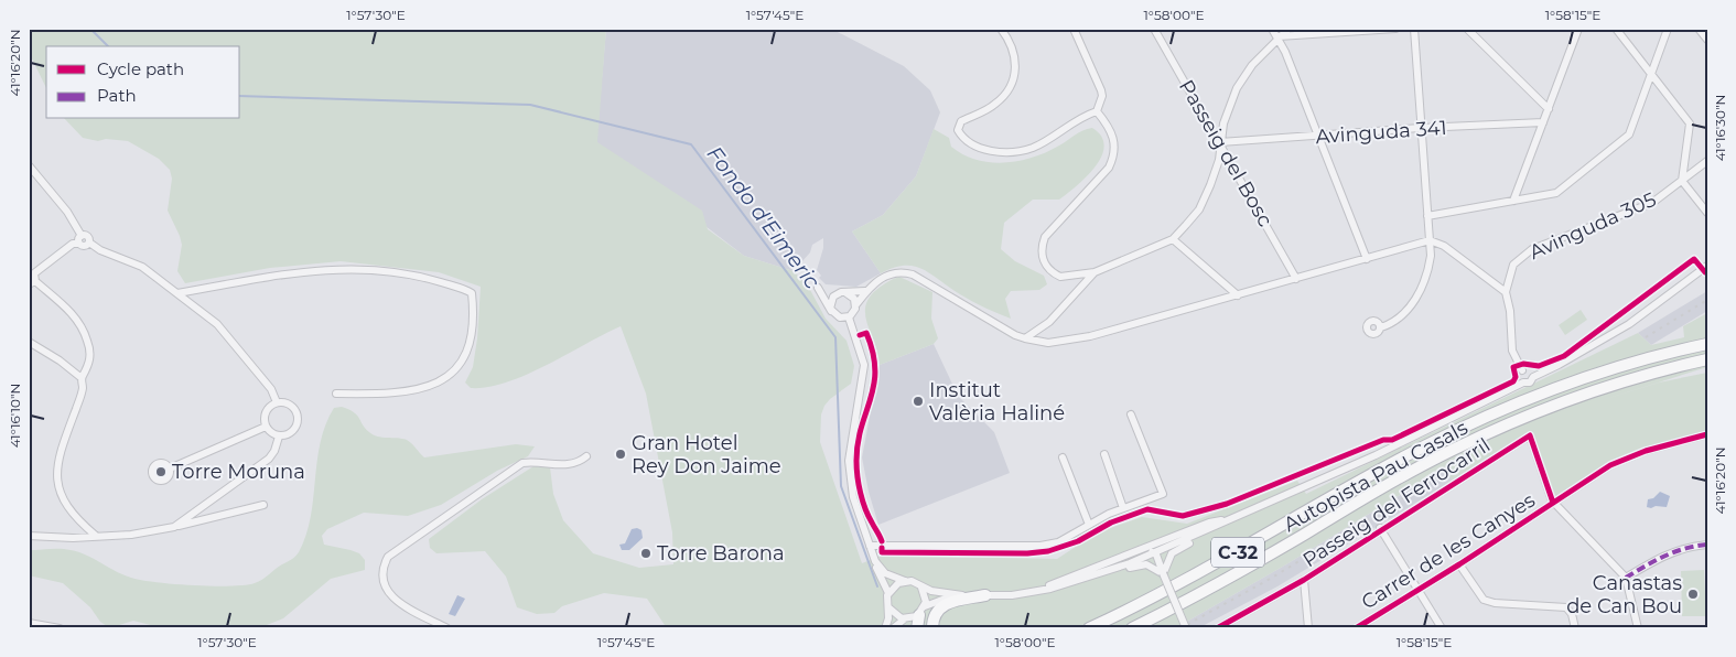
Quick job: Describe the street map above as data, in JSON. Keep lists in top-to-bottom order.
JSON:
{
  "streets": {
    "highway": ["Autopista Pau Casals", "C-32"],
    "street": [
      "Avinguda 341",
      "Passeig del Bosc",
      "Avinguda 305",
      "Passeig del Ferrocarril",
      "Carrer de les Canyes"
    ]
  },
  "crossings": [
    ["Avinguda 341", "Passeig del Bosc"],
    ["Passeig del Ferrocarril", "Carrer de les Canyes"]
  ],
  "water": ["Fondo d'Eimeric"],
  "places": [
    "Institut Valèria Haliné",
    "Gran Hotel Rey Don Jaime",
    "Torre Moruna",
    "Torre Barona",
    "Canastas de Can Bou"
  ],
  "legend": ["Cycle path", "Path"],
  "coordinates": [
    "1°57'30\"E",
    "1°57'45\"E",
    "1°58'00\"E",
    "1°58'15\"E",
    "41°16'20\"N",
    "41°16'30\"N",
    "41°16'10\"N"
  ]
}
